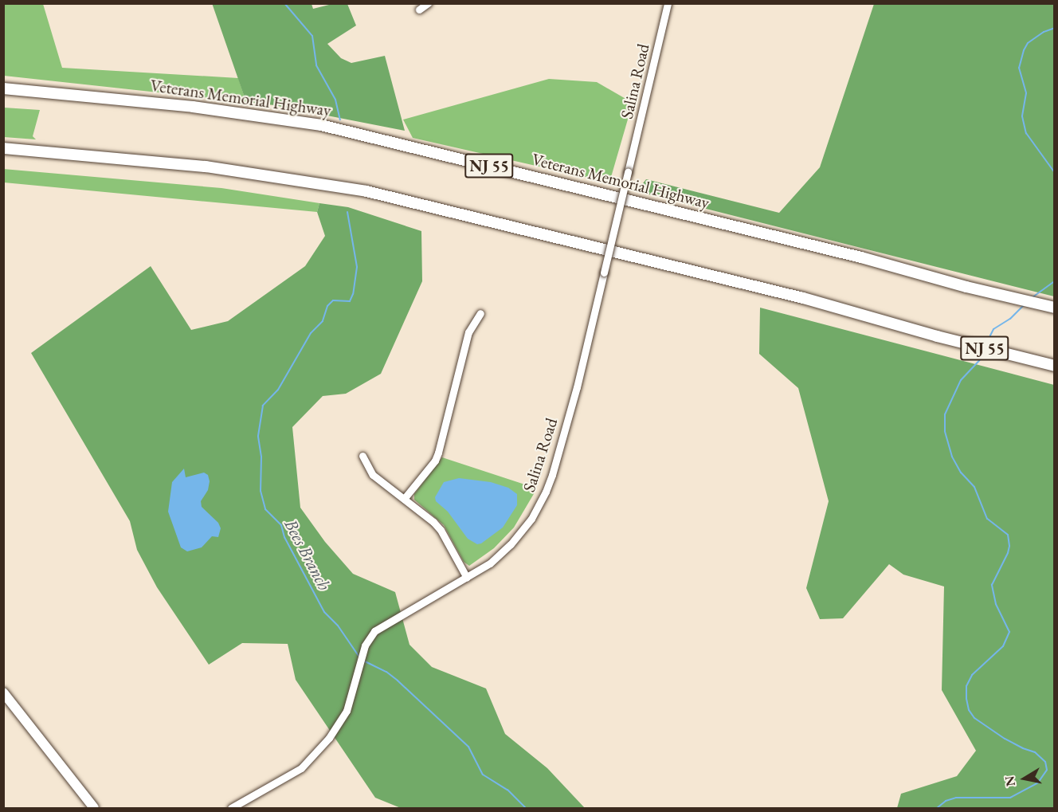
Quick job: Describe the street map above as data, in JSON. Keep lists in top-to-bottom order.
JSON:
{
  "streets": {
    "highway": ["Veterans Memorial Highway", "NJ 55"],
    "street": ["Salina Road"]
  },
  "water": ["Bees Branch"],
  "north": "left"
}
